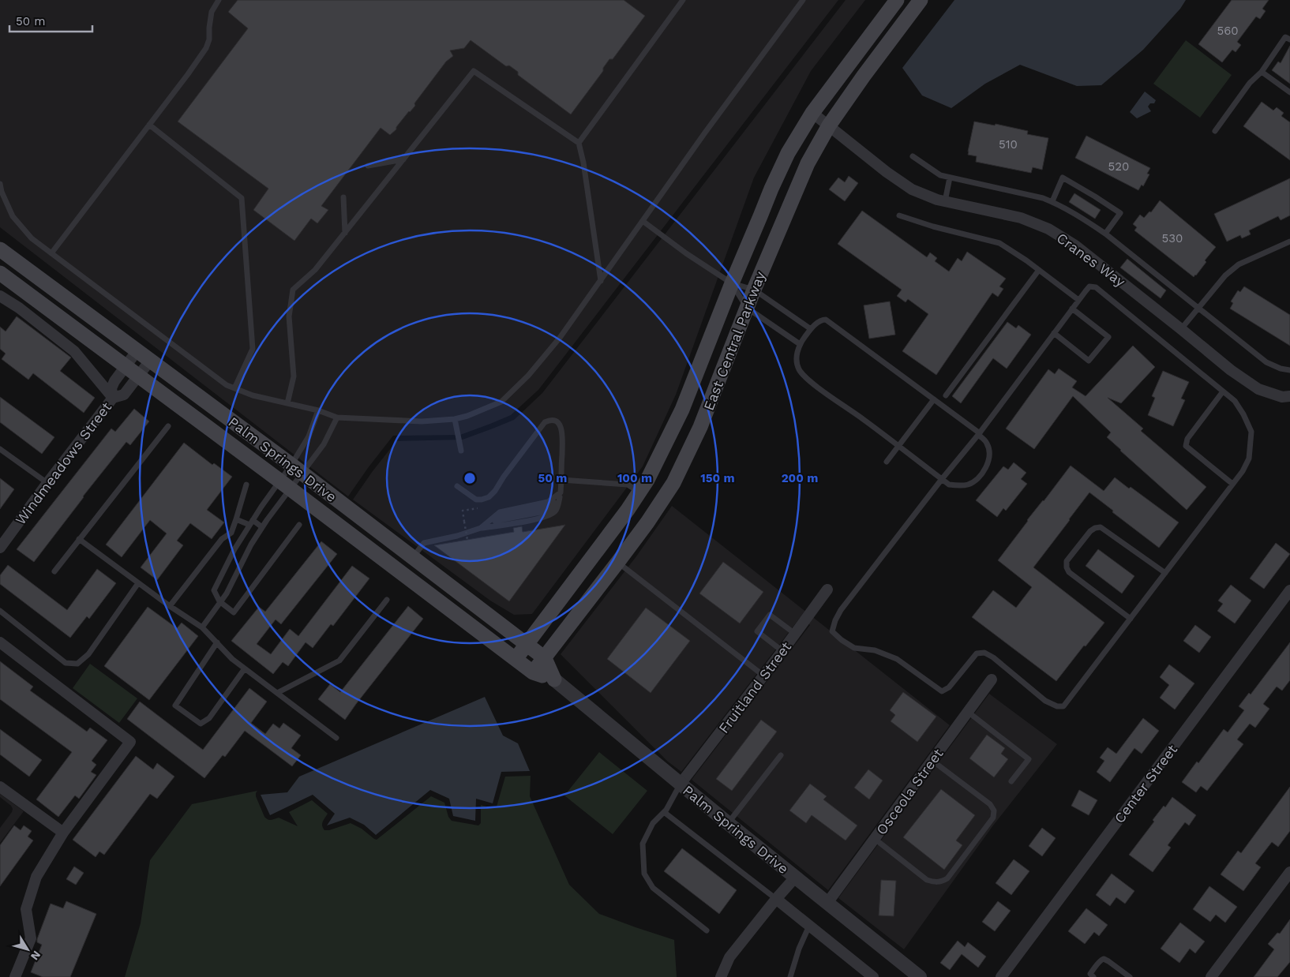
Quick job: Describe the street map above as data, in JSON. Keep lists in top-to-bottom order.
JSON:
{
  "streets": {
    "main road": ["East Central Parkway", "Palm Springs Drive"],
    "street": [
      "Cranes Way",
      "Windmeadows Street",
      "Fruitland Street",
      "Center Street",
      "Osceola Street"
    ]
  },
  "crossings": [
    ["Cranes Way", "East Central Parkway"],
    ["East Central Parkway", "Palm Springs Drive"],
    ["Palm Springs Drive", "Windmeadows Street"],
    ["Palm Springs Drive", "Fruitland Street"],
    ["Palm Springs Drive", "Osceola Street"]
  ],
  "house_numbers": [
    "560",
    "510",
    "520",
    "530"
  ],
  "scale_bar": "50 m",
  "north": "bottom right",
  "rings": [
    "50 m",
    "100 m",
    "150 m",
    "200 m"
  ]
}
